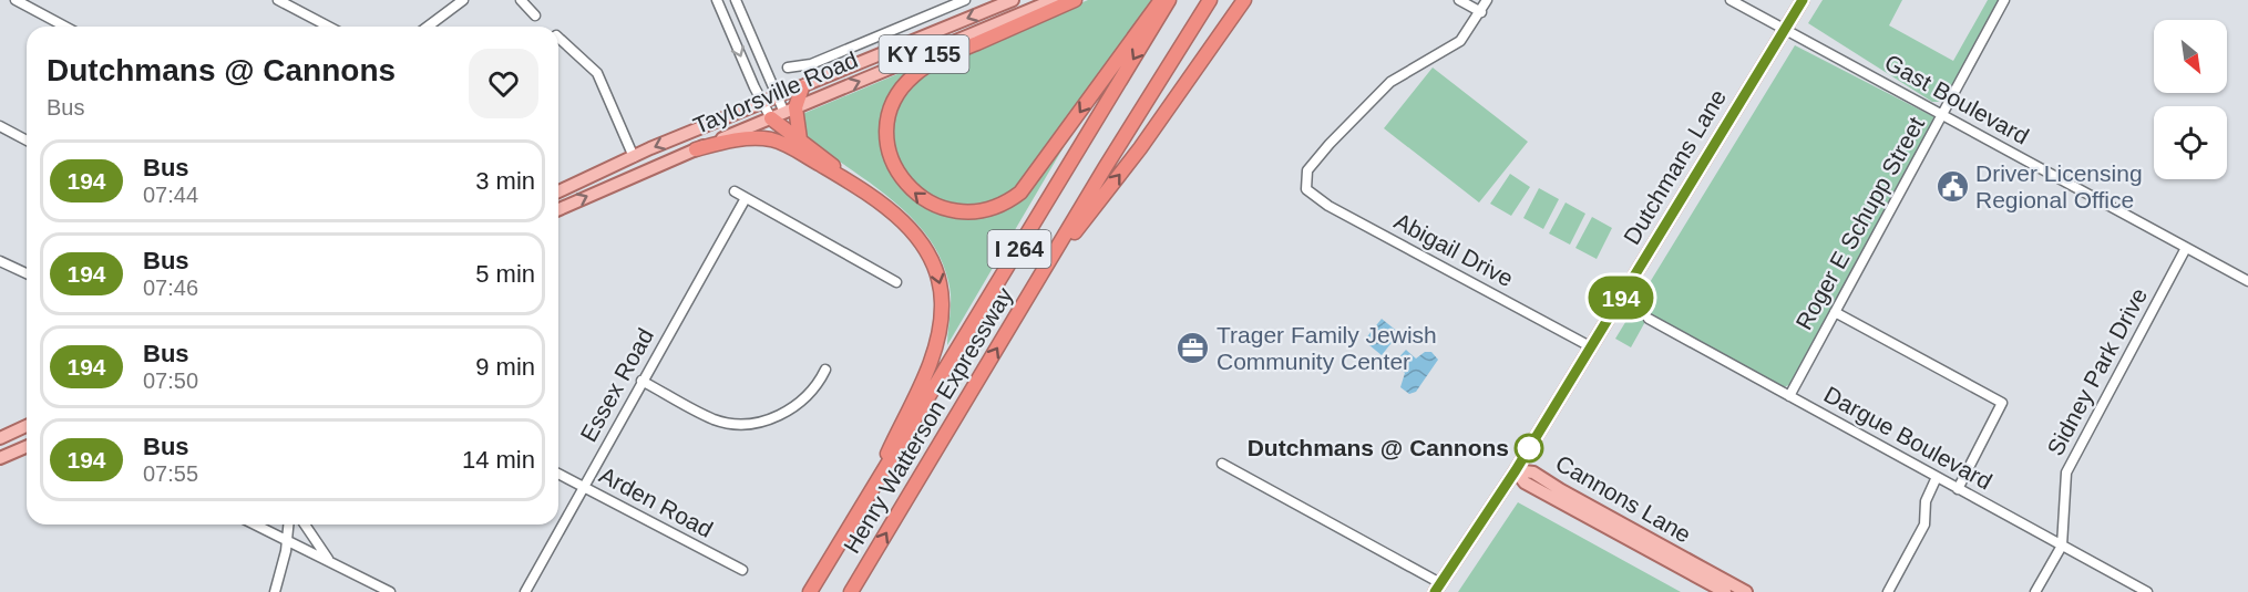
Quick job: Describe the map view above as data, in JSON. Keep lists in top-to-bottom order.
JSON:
{
  "streets": {
    "highway": ["I 264", "Henry Watterson Expressway"],
    "main road": [
      "KY 155",
      "Taylorsville Road",
      "Dutchmans Lane",
      "Cannons Lane"
    ],
    "street": [
      "Gast Boulevard",
      "Roger E Schupp Street",
      "Abigail Drive",
      "Sidney Park Drive",
      "Essex Road",
      "Dargue Boulevard",
      "Arden Road"
    ]
  },
  "crossings": [
    ["Gast Boulevard", "Dutchmans Lane"],
    ["Gast Boulevard", "Roger E Schupp Street"],
    ["Gast Boulevard", "Sidney Park Drive"],
    ["Dutchmans Lane", "Abigail Drive"],
    ["Dutchmans Lane", "Cannons Lane"],
    ["Roger E Schupp Street", "Dargue Boulevard"],
    ["Sidney Park Drive", "Dargue Boulevard"],
    ["Essex Road", "Arden Road"]
  ],
  "places": {
    "public building": ["Driver Licensing Regional Office"],
    "office": ["Trager Family Jewish Community Center"],
    "other": ["Dutchmans @ Cannons"]
  },
  "lines": ["bus line 194"],
  "north": "bottom right",
  "page": {
    "on_map": "194",
    "heading": ["Dutchmans @ Cannons", "Bus"],
    "list": [
      {
        "mark": "194",
        "name": "Bus",
        "note": "07:44",
        "value": "3 min"
      },
      {
        "mark": "194",
        "name": "Bus",
        "note": "07:46",
        "value": "5 min"
      },
      {
        "mark": "194",
        "name": "Bus",
        "note": "07:50",
        "value": "9 min"
      },
      {
        "mark": "194",
        "name": "Bus",
        "note": "07:55",
        "value": "14 min"
      }
    ]
  }
}
